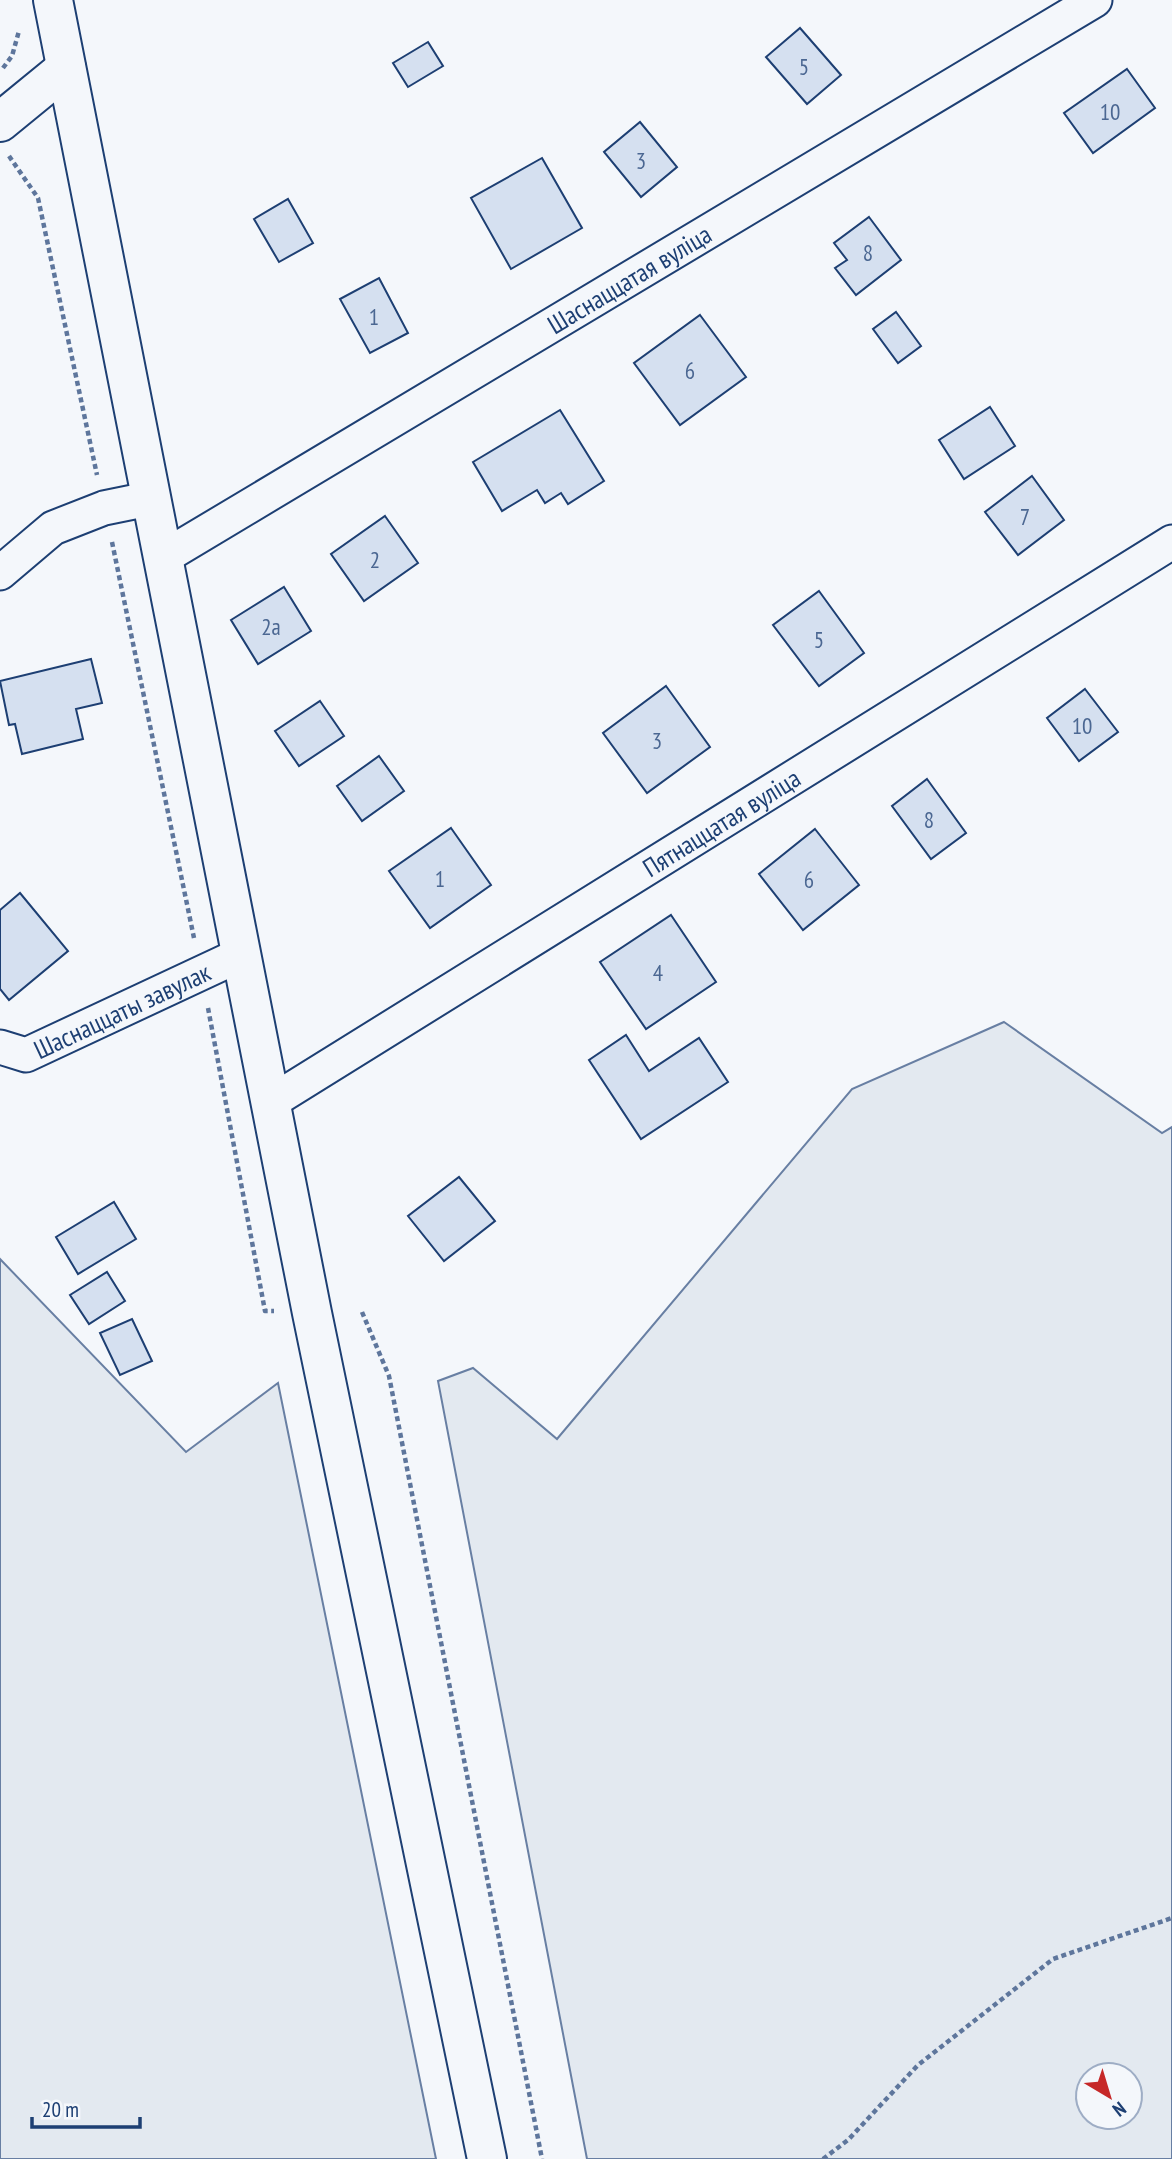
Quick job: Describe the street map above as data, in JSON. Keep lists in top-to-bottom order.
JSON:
{
  "streets": {
    "street": ["Шаснаццатая вуліца", "Пятнаццатая вуліца", "Шаснаццаты завулак"]
  },
  "house_numbers": [
    "5",
    "10",
    "3",
    "8",
    "1",
    "6",
    "7",
    "2",
    "2а",
    "5",
    "10",
    "3",
    "8",
    "1",
    "6",
    "4"
  ],
  "scale_bar": "20 m",
  "north": "bottom right"
}
